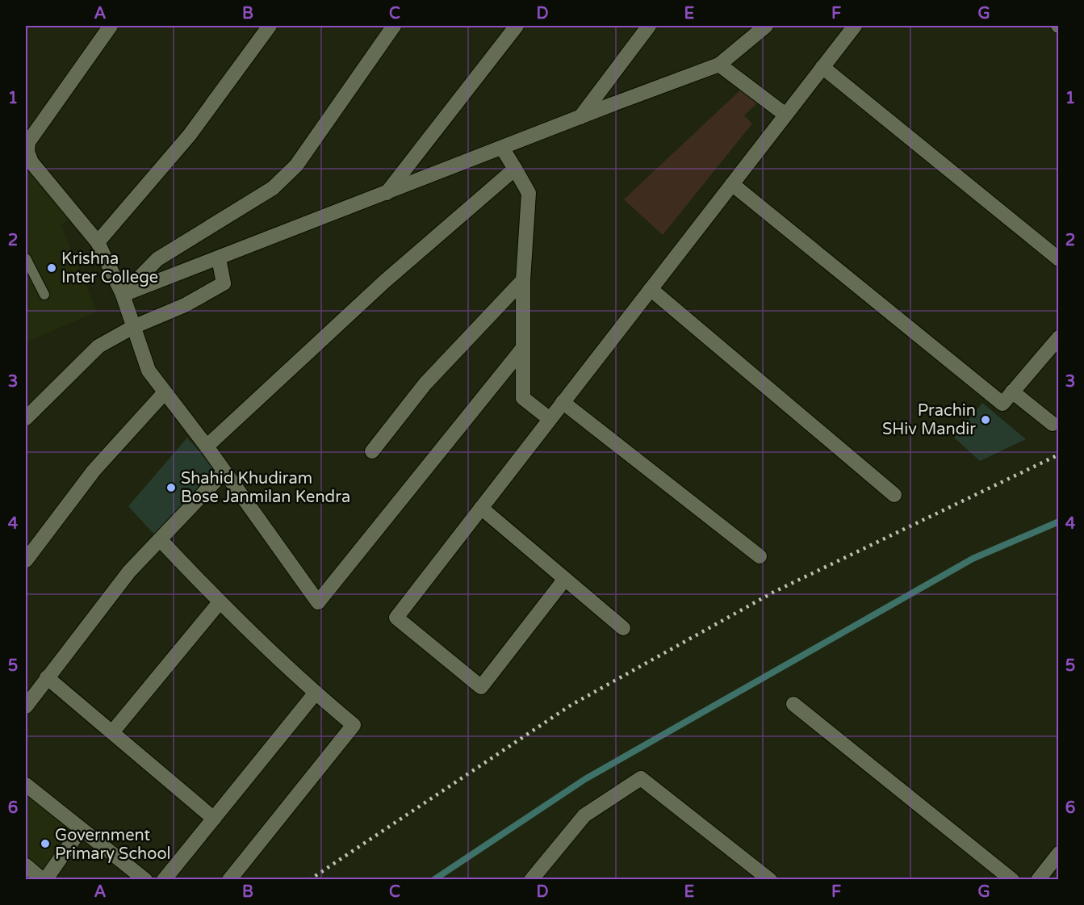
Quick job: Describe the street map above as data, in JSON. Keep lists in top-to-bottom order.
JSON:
{
  "places": [
    "Krishna Inter College",
    "Prachin SHiv Mandir",
    "Shahid Khudiram Bose Janmilan Kendra",
    "Government Primary School"
  ],
  "grid": {
    "columns": [
      "A",
      "B",
      "C",
      "D",
      "E",
      "F",
      "G"
    ],
    "rows": [
      "1",
      "2",
      "3",
      "4",
      "5",
      "6"
    ]
  }
}
